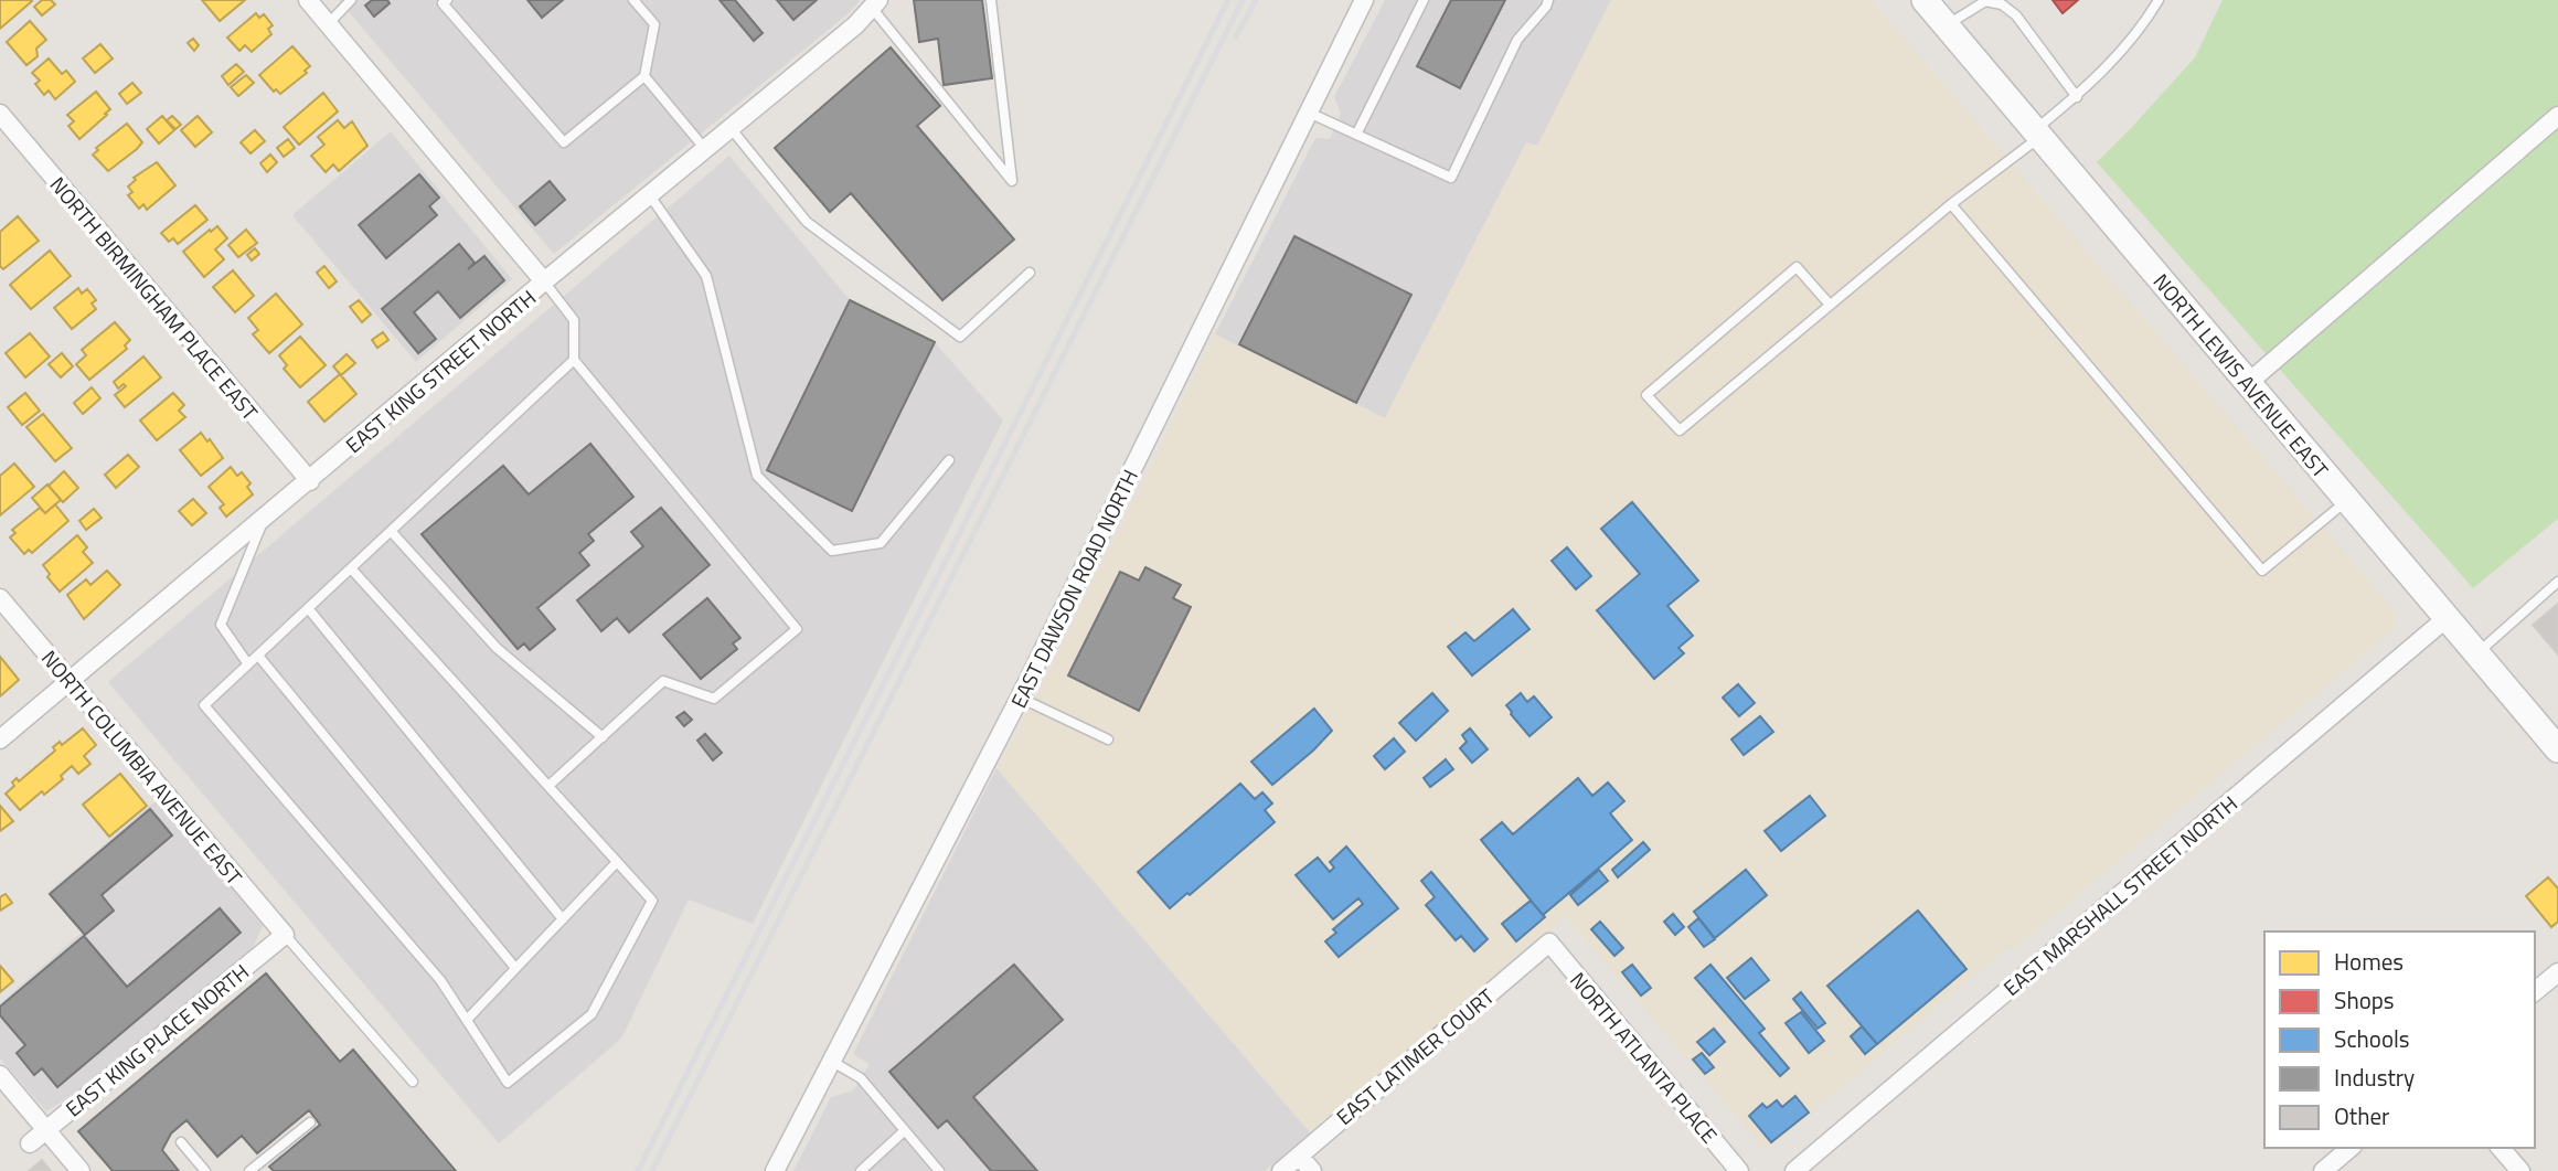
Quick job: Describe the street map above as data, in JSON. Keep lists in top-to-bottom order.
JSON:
{
  "streets": {
    "main road": ["NORTH LEWIS AVENUE EAST"],
    "street": [
      "NORTH BIRMINGHAM PLACE EAST",
      "EAST KING STREET NORTH",
      "EAST DAWSON ROAD NORTH",
      "NORTH COLUMBIA AVENUE EAST",
      "EAST MARSHALL STREET NORTH",
      "EAST KING PLACE NORTH",
      "EAST LATIMER COURT",
      "NORTH ATLANTA PLACE"
    ]
  },
  "crossings": [
    ["NORTH BIRMINGHAM PLACE EAST", "EAST KING STREET NORTH"],
    ["EAST KING STREET NORTH", "NORTH COLUMBIA AVENUE EAST"],
    ["NORTH LEWIS AVENUE EAST", "EAST MARSHALL STREET NORTH"],
    ["NORTH COLUMBIA AVENUE EAST", "EAST KING PLACE NORTH"],
    ["EAST LATIMER COURT", "NORTH ATLANTA PLACE"]
  ],
  "legend": [
    "Homes",
    "Shops",
    "Schools",
    "Industry",
    "Other"
  ]
}
